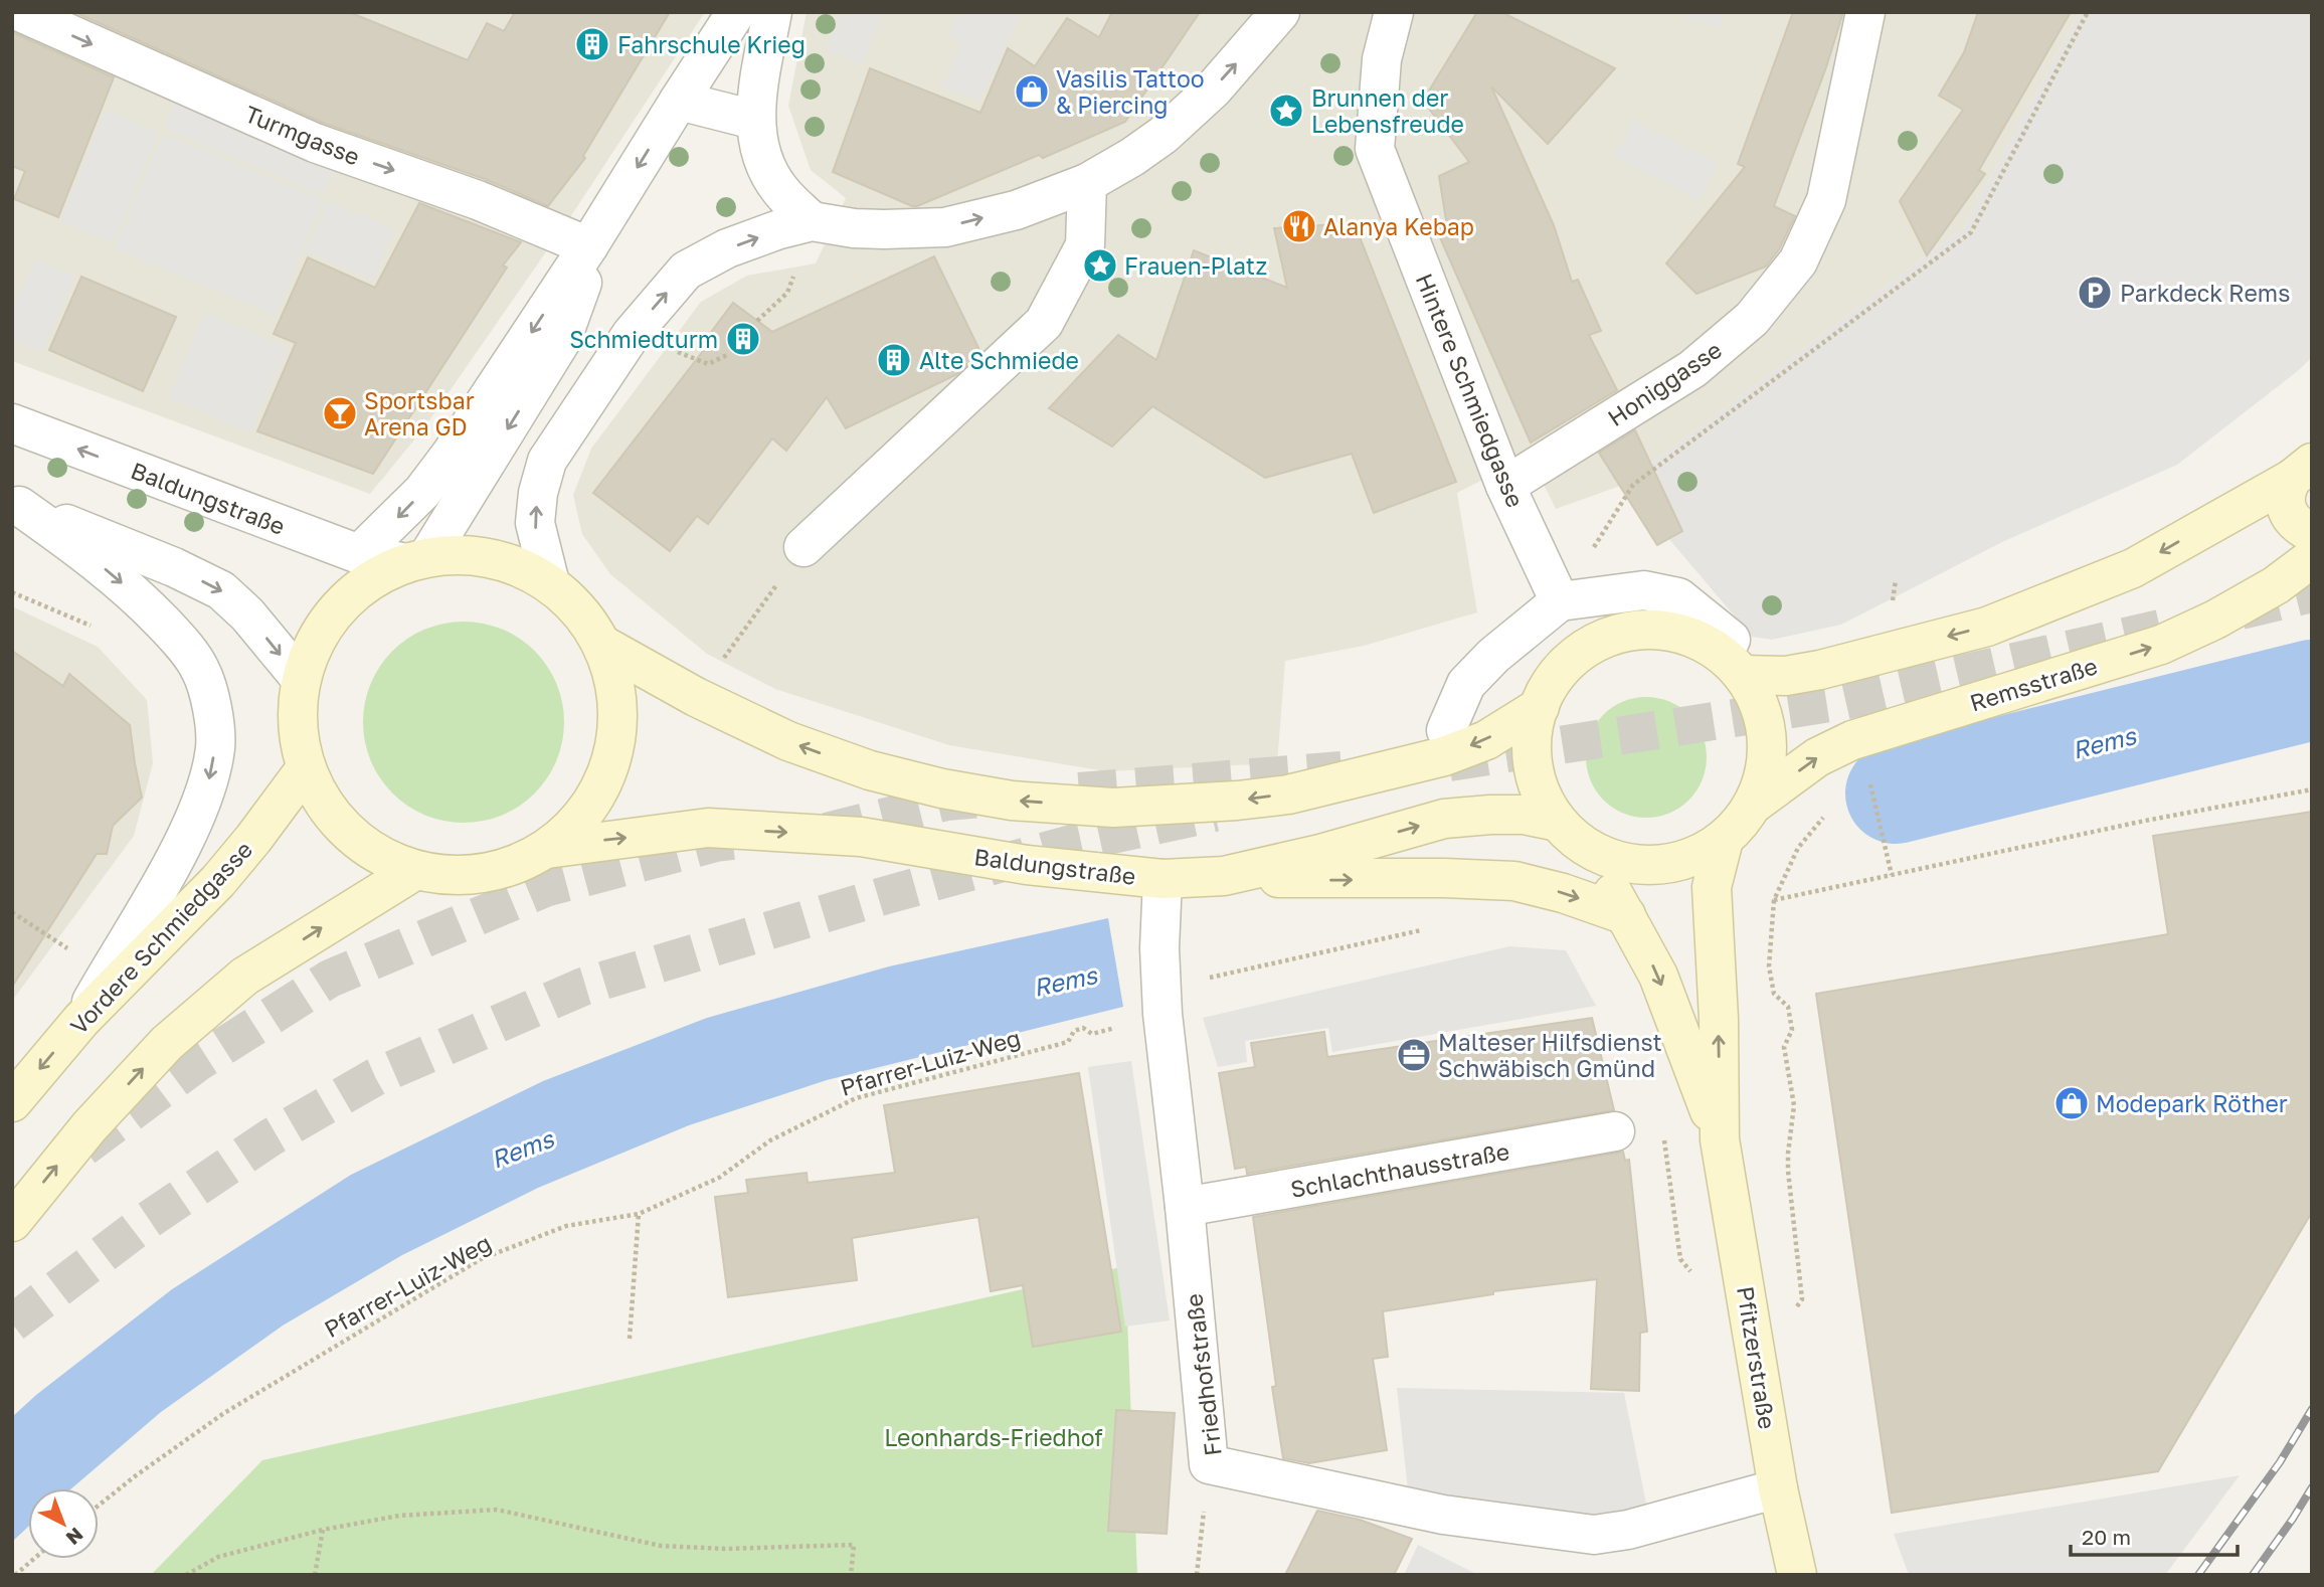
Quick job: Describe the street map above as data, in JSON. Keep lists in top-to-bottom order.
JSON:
{
  "streets": {
    "main road": [
      "Baldungstraße",
      "Remsstraße",
      "Vordere Schmiedgasse",
      "Pfitzerstraße"
    ],
    "street": [
      "Turmgasse",
      "Honiggasse",
      "Hintere Schmiedgasse",
      "Schlachthausstraße",
      "Friedhofstraße"
    ],
    "path": ["Pfarrer-Luiz-Weg"]
  },
  "crossings": [
    ["Honiggasse", "Hintere Schmiedgasse"],
    ["Baldungstraße", "Remsstraße"],
    ["Baldungstraße", "Pfitzerstraße"],
    ["Baldungstraße", "Friedhofstraße"],
    ["Remsstraße", "Pfitzerstraße"],
    ["Schlachthausstraße", "Friedhofstraße"],
    ["Pfitzerstraße", "Friedhofstraße"]
  ],
  "one_way": ["Turmgasse"],
  "water": ["Rems"],
  "parks": ["Leonhards-Friedhof"],
  "places": {
    "building": ["Fahrschule Krieg", "Schmiedturm", "Alte Schmiede"],
    "shop": ["Vasilis Tattoo & Piercing", "Modepark Röther"],
    "place": ["Brunnen der Lebensfreude", "Frauen-Platz"],
    "restaurant": ["Alanya Kebap"],
    "parking": ["Parkdeck Rems"],
    "bar": ["Sportsbar Arena GD"],
    "office": ["Malteser Hilfsdienst Schwäbisch Gmünd"]
  },
  "scale_bar": "20 m",
  "north": "bottom right"
}
